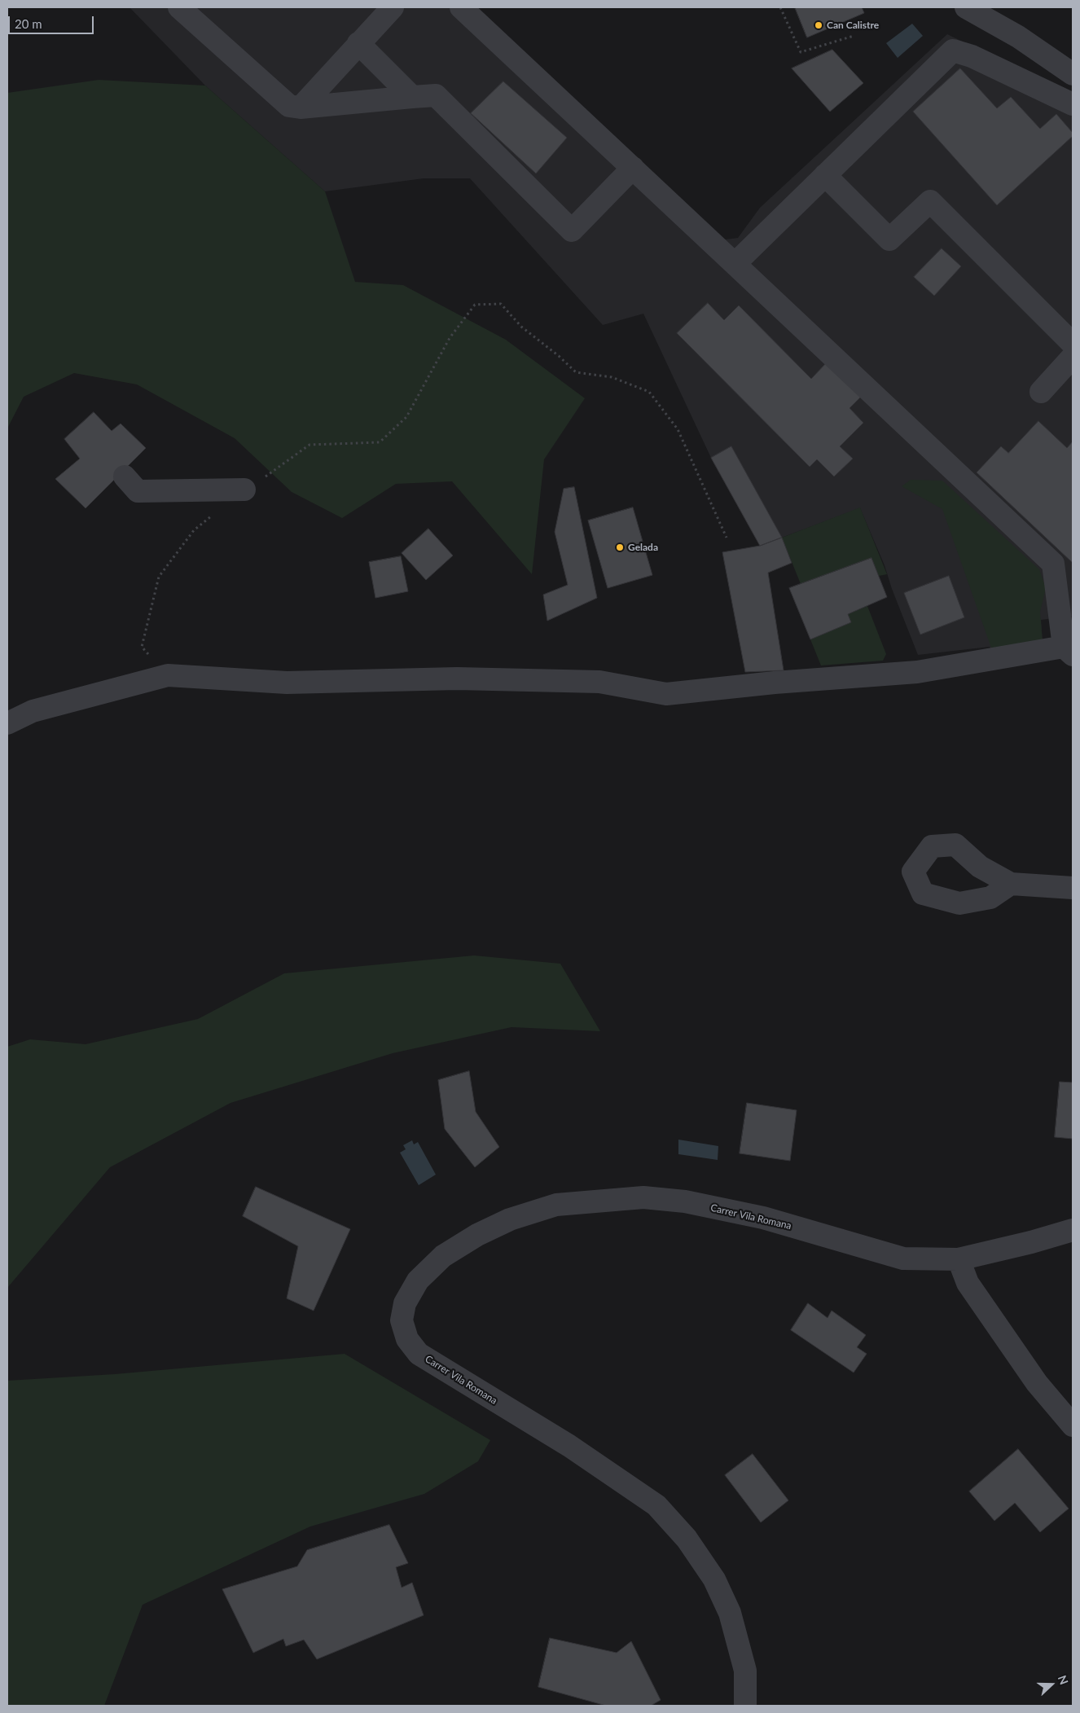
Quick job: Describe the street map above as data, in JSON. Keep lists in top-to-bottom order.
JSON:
{
  "streets": {
    "street": ["Carrer Vila Romana"]
  },
  "places": ["Can Calistre", "Gelada"],
  "scale_bar": "20 m",
  "north": "right"
}
